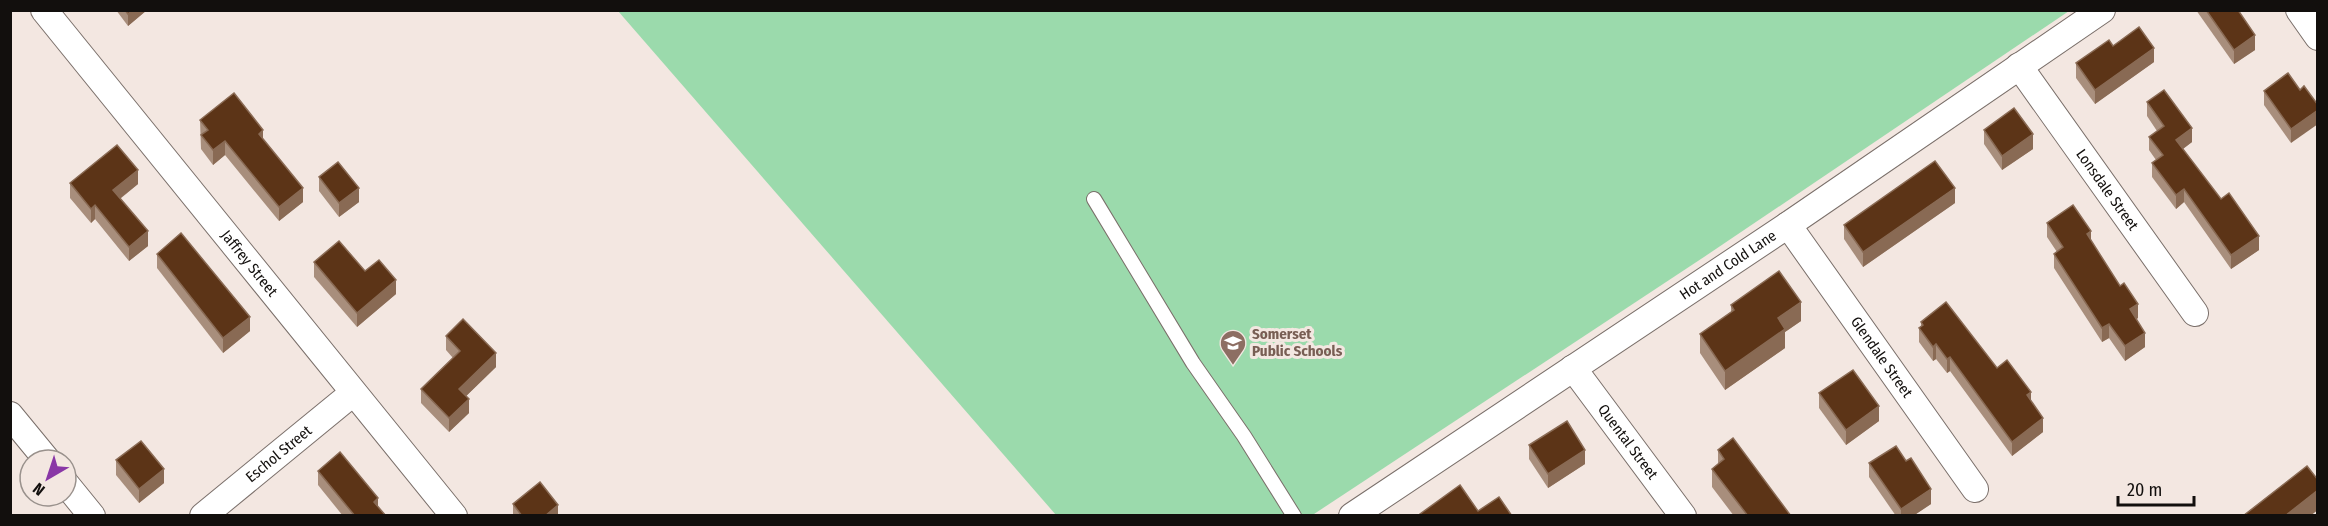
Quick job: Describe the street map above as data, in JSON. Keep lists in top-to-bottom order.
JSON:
{
  "streets": {
    "street": [
      "Lonsdale Street",
      "Jaffrey Street",
      "Hot and Cold Lane",
      "Glendale Street",
      "Quental Street",
      "Eschol Street"
    ]
  },
  "crossings": [
    ["Lonsdale Street", "Hot and Cold Lane"],
    ["Jaffrey Street", "Eschol Street"],
    ["Hot and Cold Lane", "Glendale Street"],
    ["Hot and Cold Lane", "Quental Street"]
  ],
  "places": {
    "school or university": ["Somerset Public Schools"]
  },
  "scale_bar": "20 m",
  "north": "bottom left"
}
